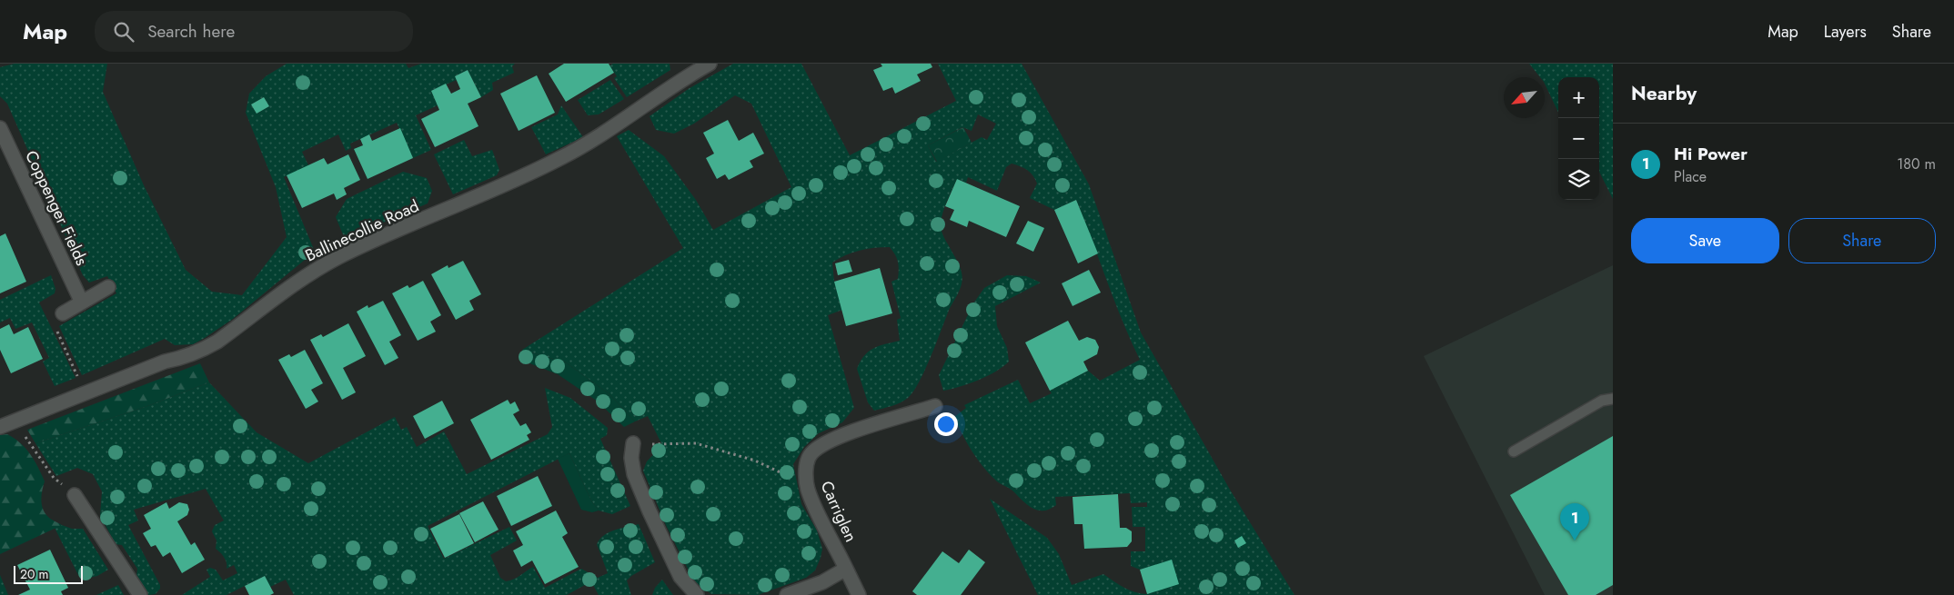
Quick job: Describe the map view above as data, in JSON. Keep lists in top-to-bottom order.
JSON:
{
  "streets": {
    "street": ["Coppenger Fields", "Ballinecollie Road", "Carriglen"]
  },
  "scale_bar": "20 m",
  "north": "bottom left",
  "page": {
    "header": "Map",
    "search": "Search here",
    "nav": ["Map", "Layers", "Share"],
    "heading": "Nearby",
    "map_buttons": ["+", "−"],
    "list": [
      {
        "mark": "1",
        "name": "Hi Power",
        "note": "Place",
        "value": "180 m"
      }
    ],
    "buttons": ["Save", "Share"],
    "pins": "1",
    "scale": "20 m"
  }
}
